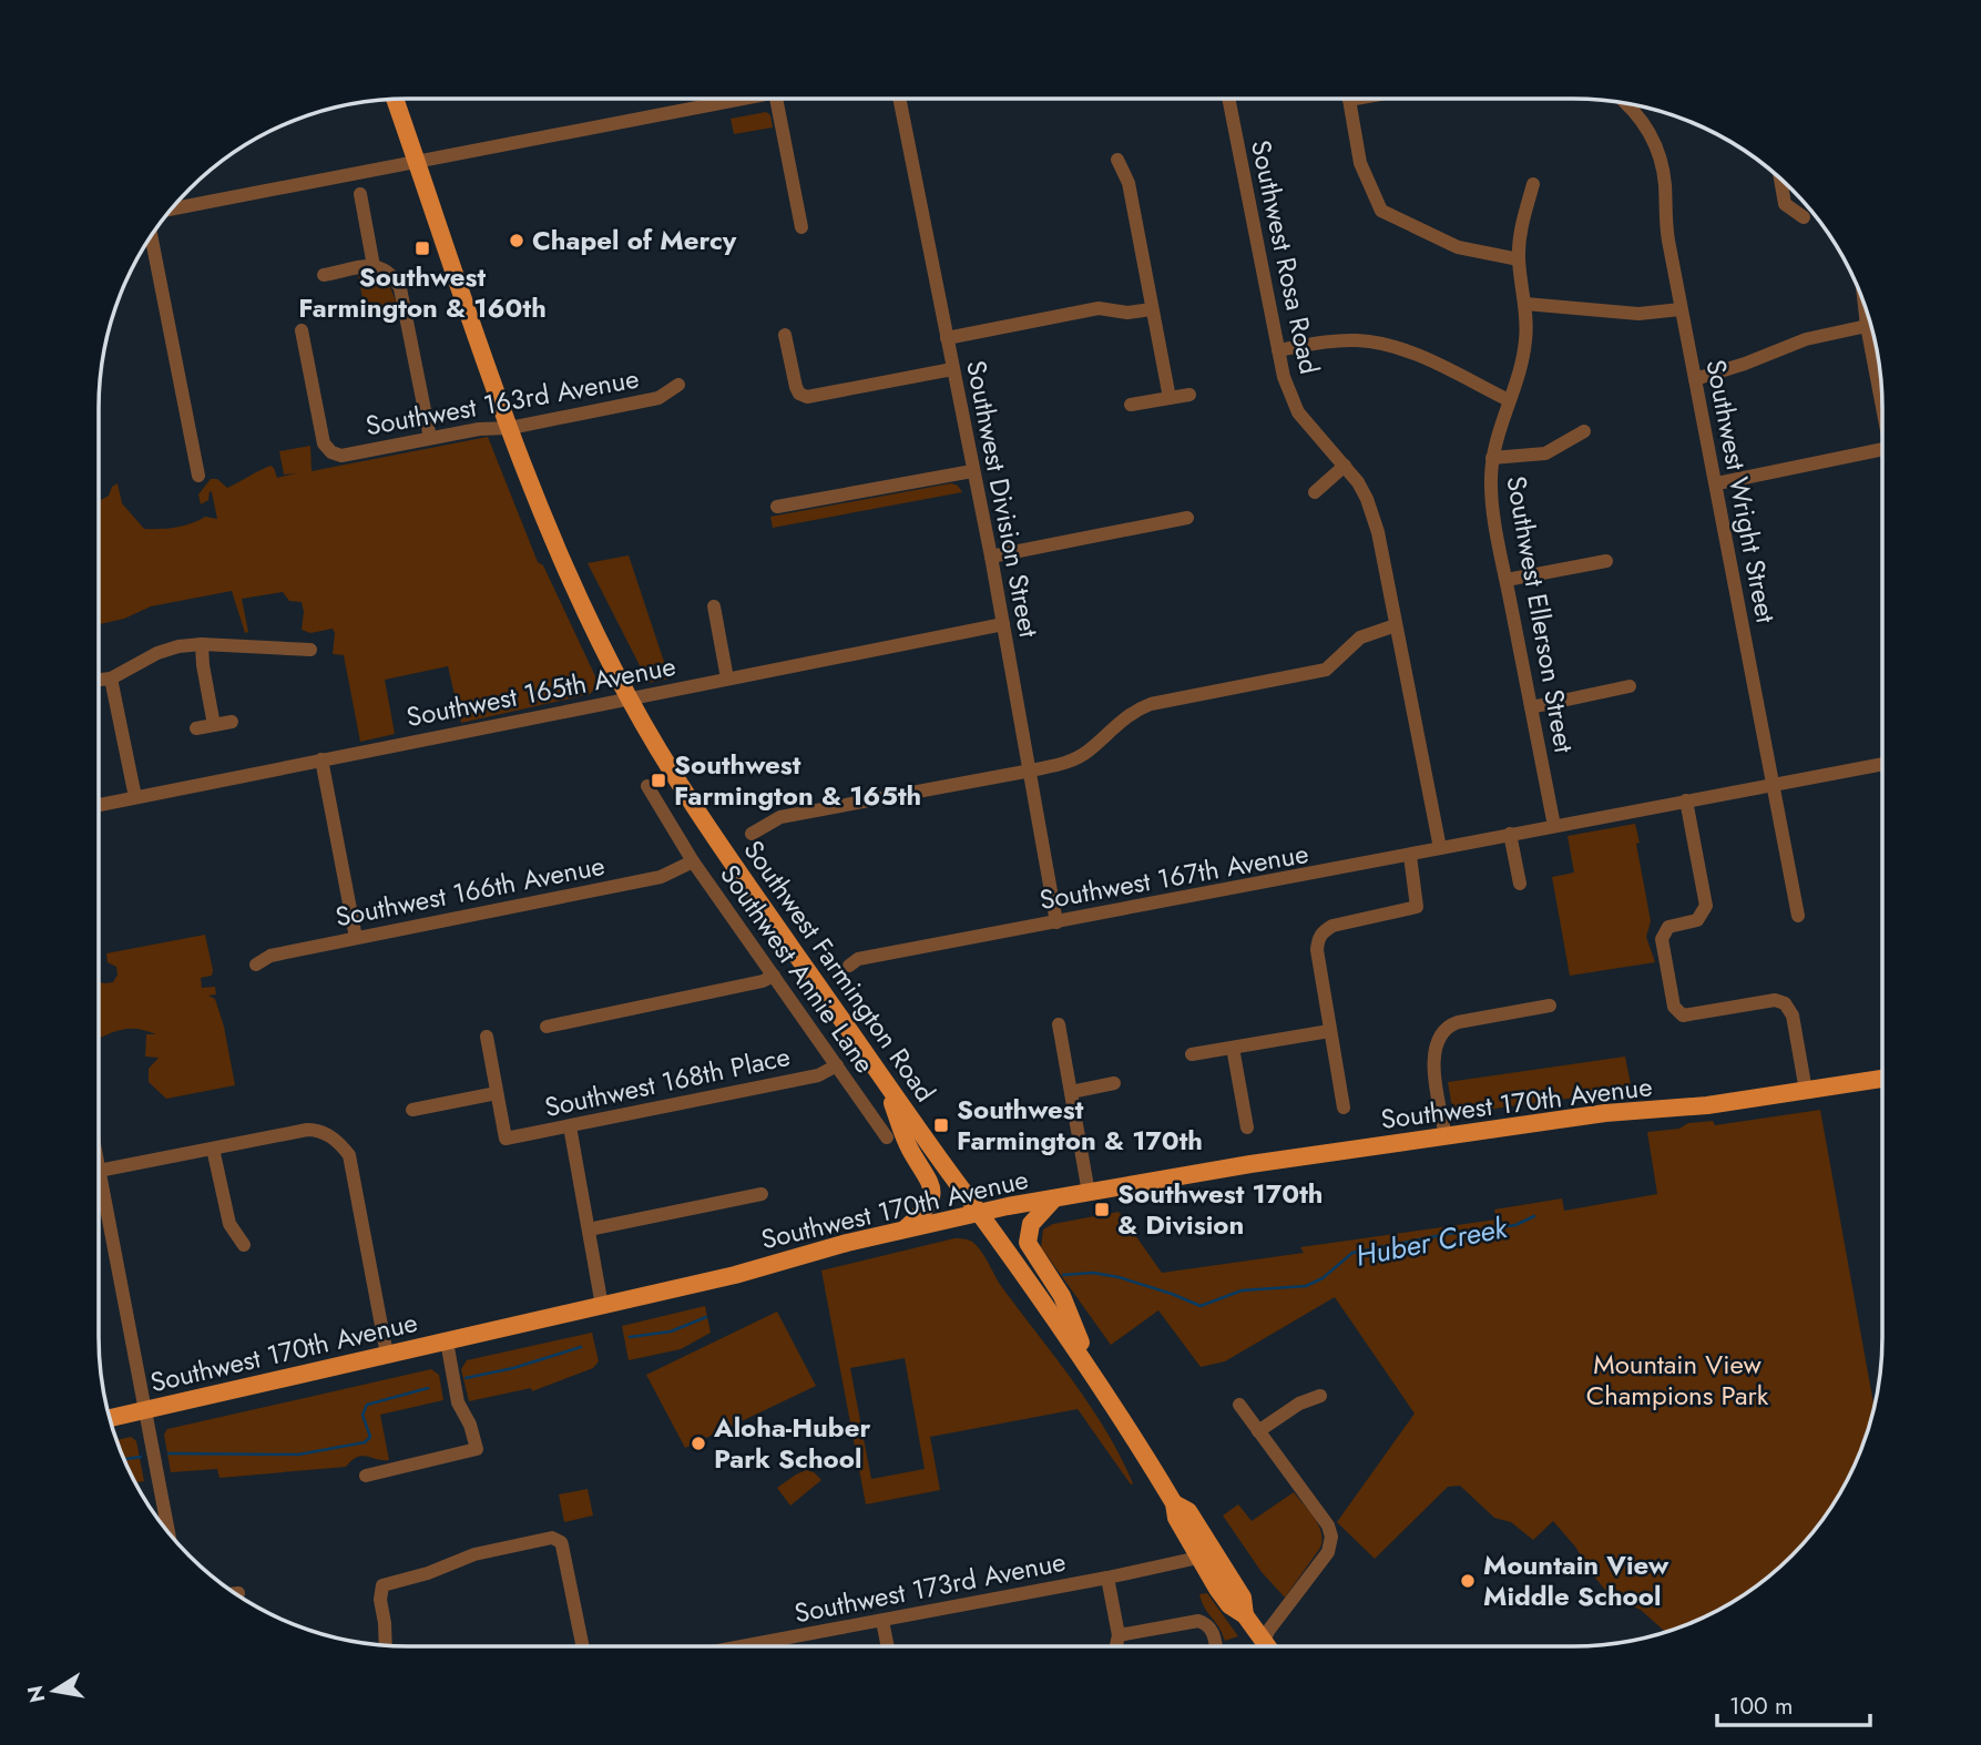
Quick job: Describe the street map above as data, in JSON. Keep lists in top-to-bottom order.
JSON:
{
  "streets": {
    "main road": ["Southwest Farmington Road", "Southwest 170th Avenue"],
    "street": [
      "Southwest Rosa Road",
      "Southwest 163rd Avenue",
      "Southwest Wright Street",
      "Southwest Division Street",
      "Southwest Ellerson Street",
      "Southwest 165th Avenue",
      "Southwest 167th Avenue",
      "Southwest 166th Avenue",
      "Southwest Annie Lane",
      "Southwest 168th Place",
      "Southwest 173rd Avenue"
    ]
  },
  "crossings": [
    ["Southwest Rosa Road", "Southwest 167th Avenue"],
    ["Southwest 163rd Avenue", "Southwest Farmington Road"],
    ["Southwest Wright Street", "Southwest 167th Avenue"],
    ["Southwest Division Street", "Southwest 165th Avenue"],
    ["Southwest Division Street", "Southwest 167th Avenue"],
    ["Southwest Ellerson Street", "Southwest 167th Avenue"],
    ["Southwest 165th Avenue", "Southwest Farmington Road"],
    ["Southwest 166th Avenue", "Southwest Annie Lane"],
    ["Southwest Annie Lane", "Southwest 168th Place"],
    ["Southwest Farmington Road", "Southwest 170th Avenue"],
    ["Southwest Farmington Road", "Southwest 173rd Avenue"]
  ],
  "water": ["Huber Creek"],
  "parks": ["Mountain View Champions Park"],
  "places": {
    "other": ["Chapel of Mercy", "Aloha-Huber Park School", "Mountain View Middle School"],
    "transit": [
      "Southwest Farmington & 160th",
      "Southwest Farmington & 165th",
      "Southwest Farmington & 170th",
      "Southwest 170th & Division"
    ]
  },
  "scale_bar": "100 m",
  "north": "left"
}
